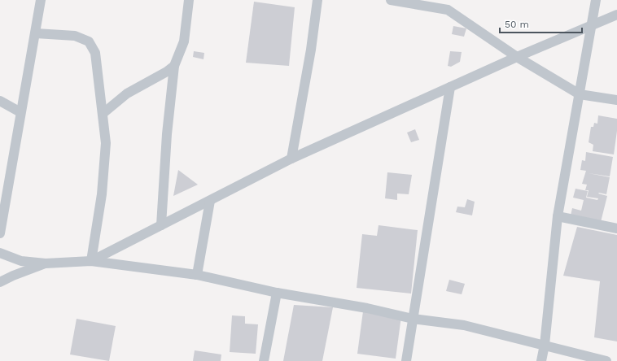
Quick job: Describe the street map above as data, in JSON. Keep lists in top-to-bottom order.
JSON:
{
  "scale_bar": "50 m"
}
